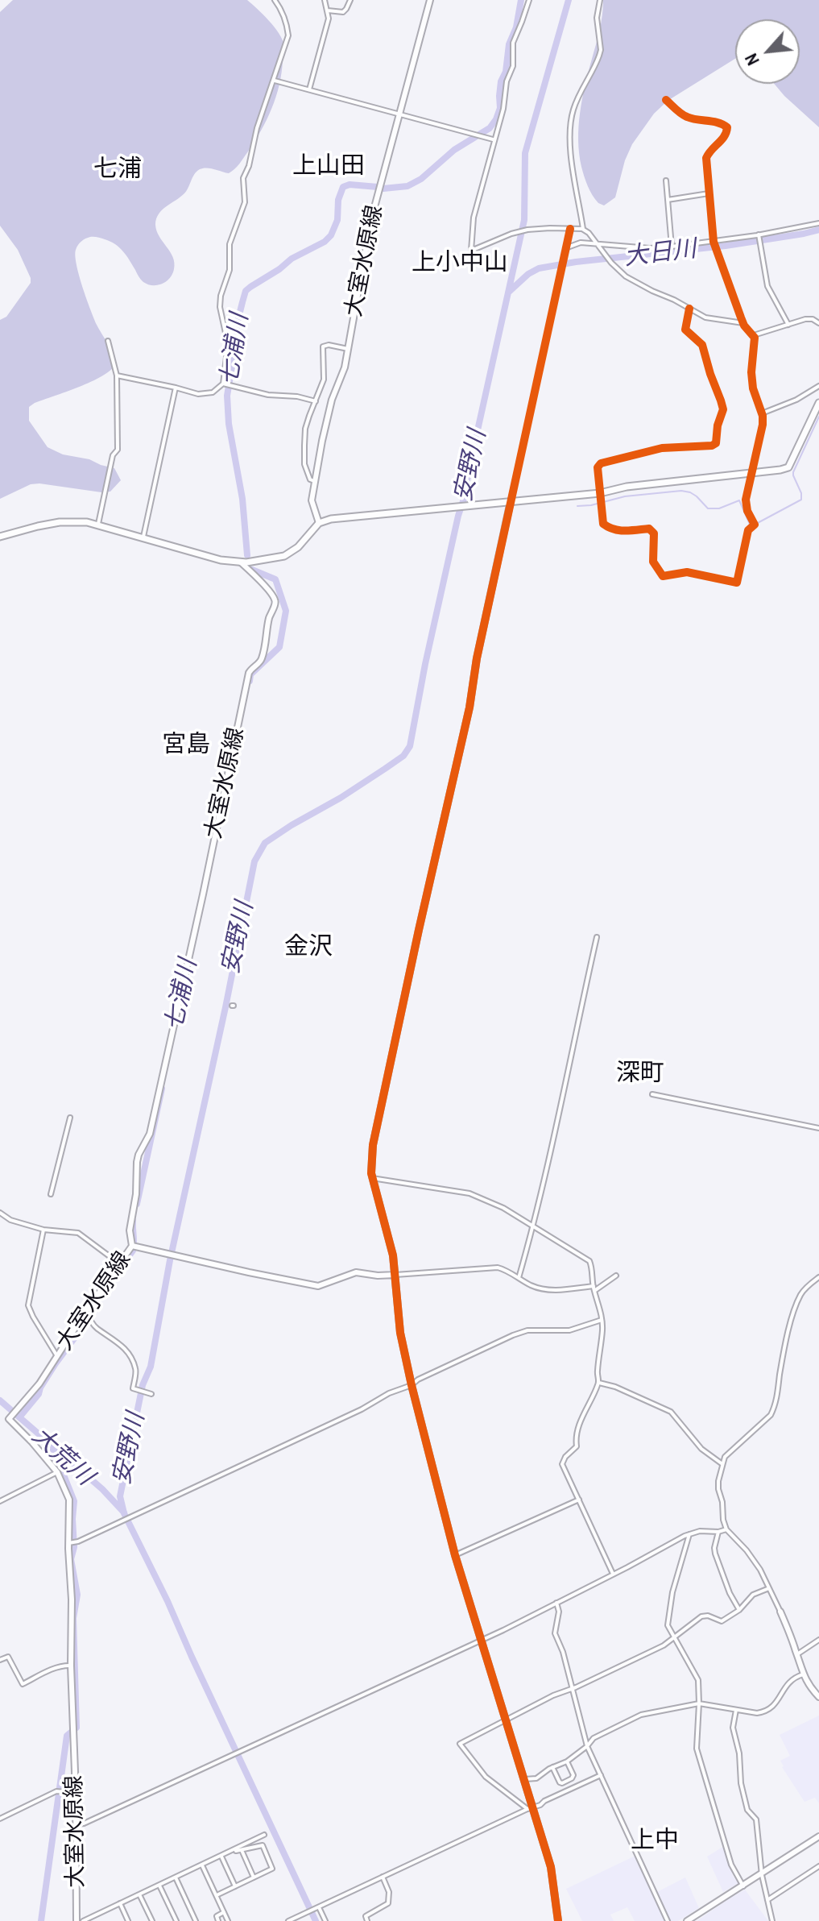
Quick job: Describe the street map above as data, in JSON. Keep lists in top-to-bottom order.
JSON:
{
  "streets": {
    "main road": ["大室水原線"]
  },
  "districts": [
    "上山田",
    "七浦",
    "上小中山",
    "宮島",
    "金沢",
    "深町",
    "上中"
  ],
  "water": [
    "大日川",
    "七浦川",
    "安野川",
    "大荒川"
  ],
  "north": "bottom left"
}
